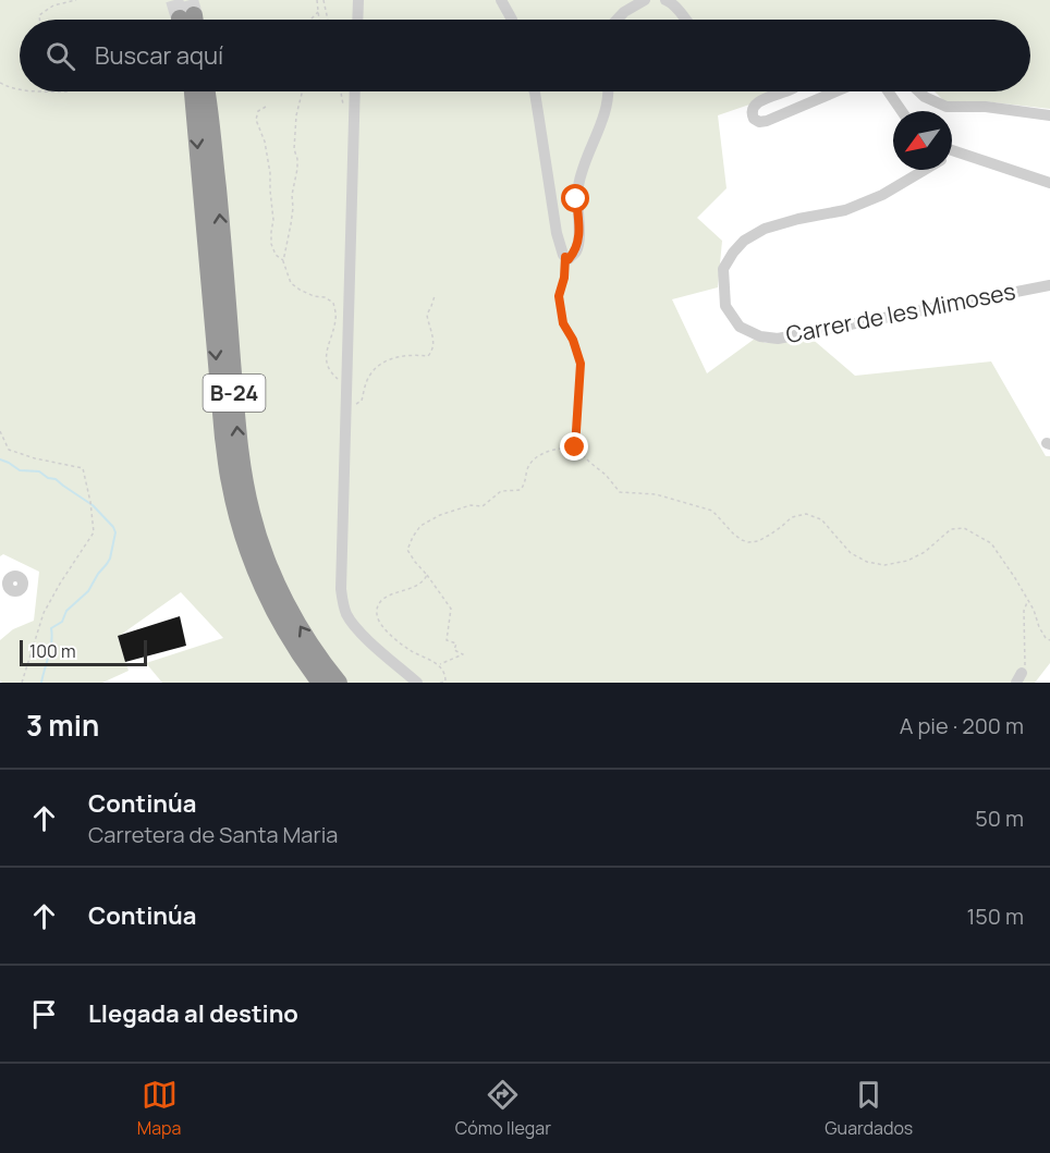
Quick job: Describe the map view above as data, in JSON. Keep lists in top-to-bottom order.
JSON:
{
  "streets": {
    "highway": ["B-24"],
    "street": ["Carrer de les Mimoses"]
  },
  "scale_bar": "100 m",
  "north": "bottom left",
  "page": {
    "search": "Buscar aquí",
    "scale": "100 m",
    "heading": ["3 min", "A pie · 200 m"],
    "list": [
      ["Continúa", "Carretera de Santa Maria", "50 m"],
      ["Continúa", "150 m"],
      "Llegada al destino"
    ],
    "nav": ["Mapa", "Cómo llegar", "Guardados"]
  }
}
